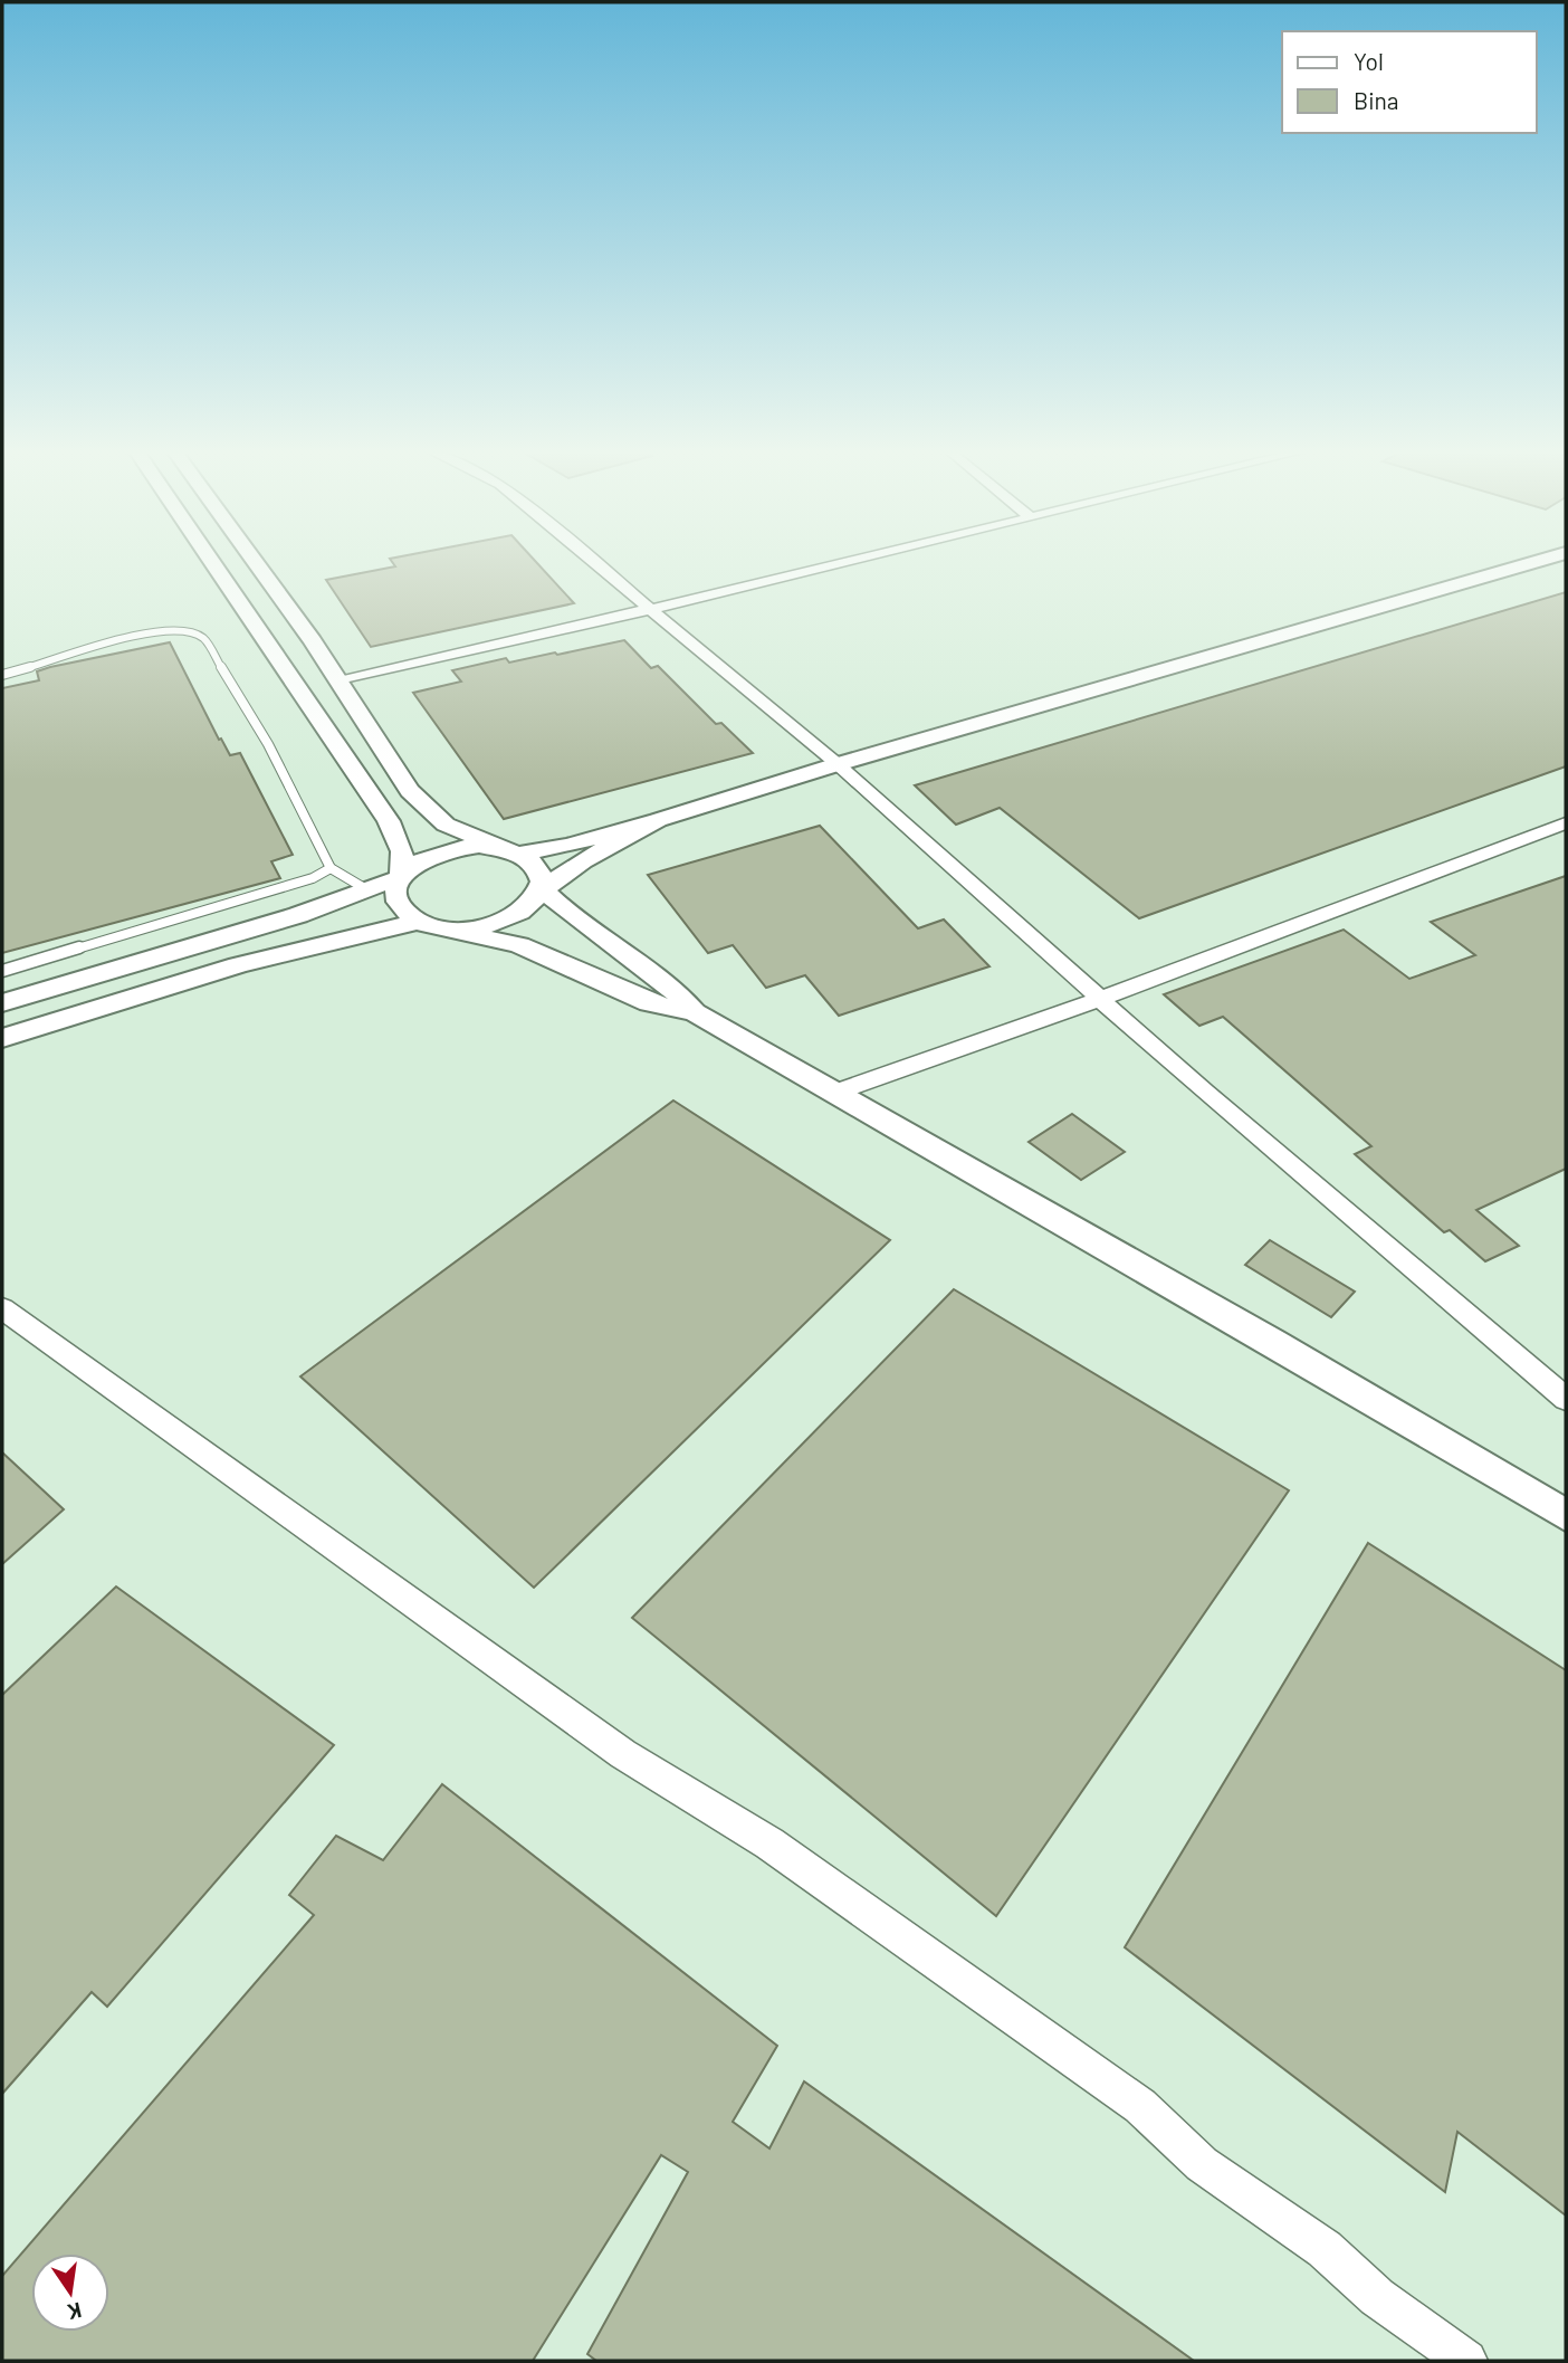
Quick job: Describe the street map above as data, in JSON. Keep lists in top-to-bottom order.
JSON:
{
  "legend": ["Yol", "Bina"],
  "north": "bottom"
}
